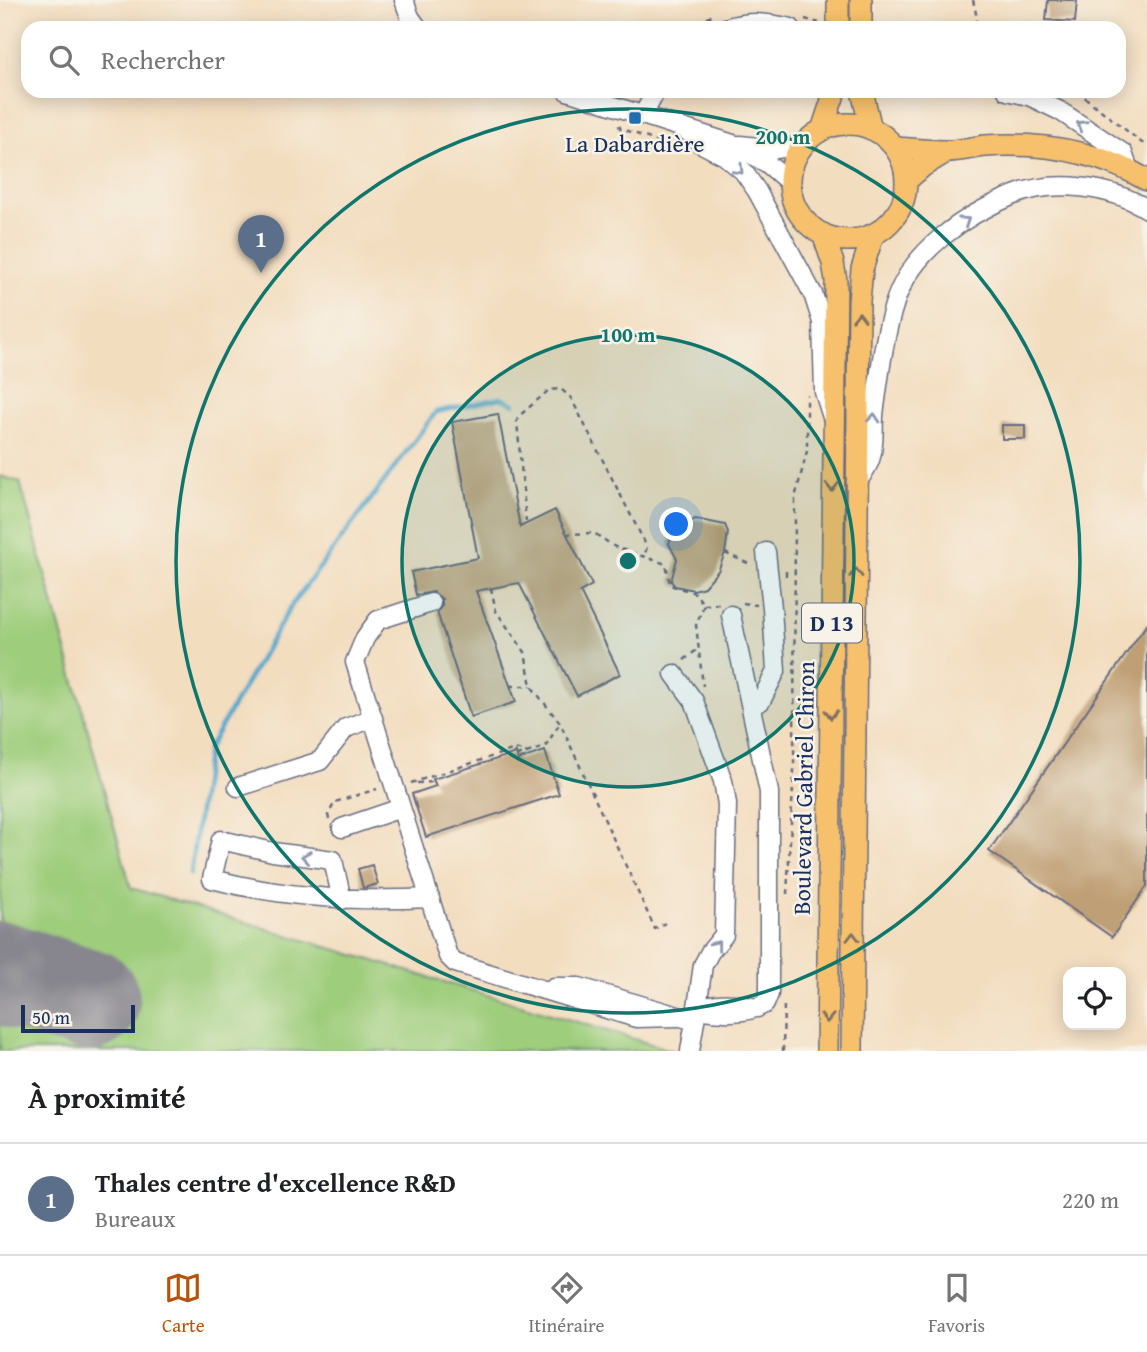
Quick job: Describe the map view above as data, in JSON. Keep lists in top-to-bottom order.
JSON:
{
  "streets": {
    "main road": ["D 13", "Boulevard Gabriel Chiron"]
  },
  "places": {
    "transit": ["La Dabardière"]
  },
  "scale_bar": "50 m",
  "page": {
    "search": "Rechercher",
    "pins": "1",
    "scale": "50 m",
    "heading": "À proximité",
    "list": [
      {
        "mark": "1",
        "name": "Thales centre d'excellence R&D",
        "note": "Bureaux",
        "value": "220 m"
      }
    ],
    "nav": ["Carte", "Itinéraire", "Favoris"]
  },
  "rings": ["200 m", "100 m"]
}
